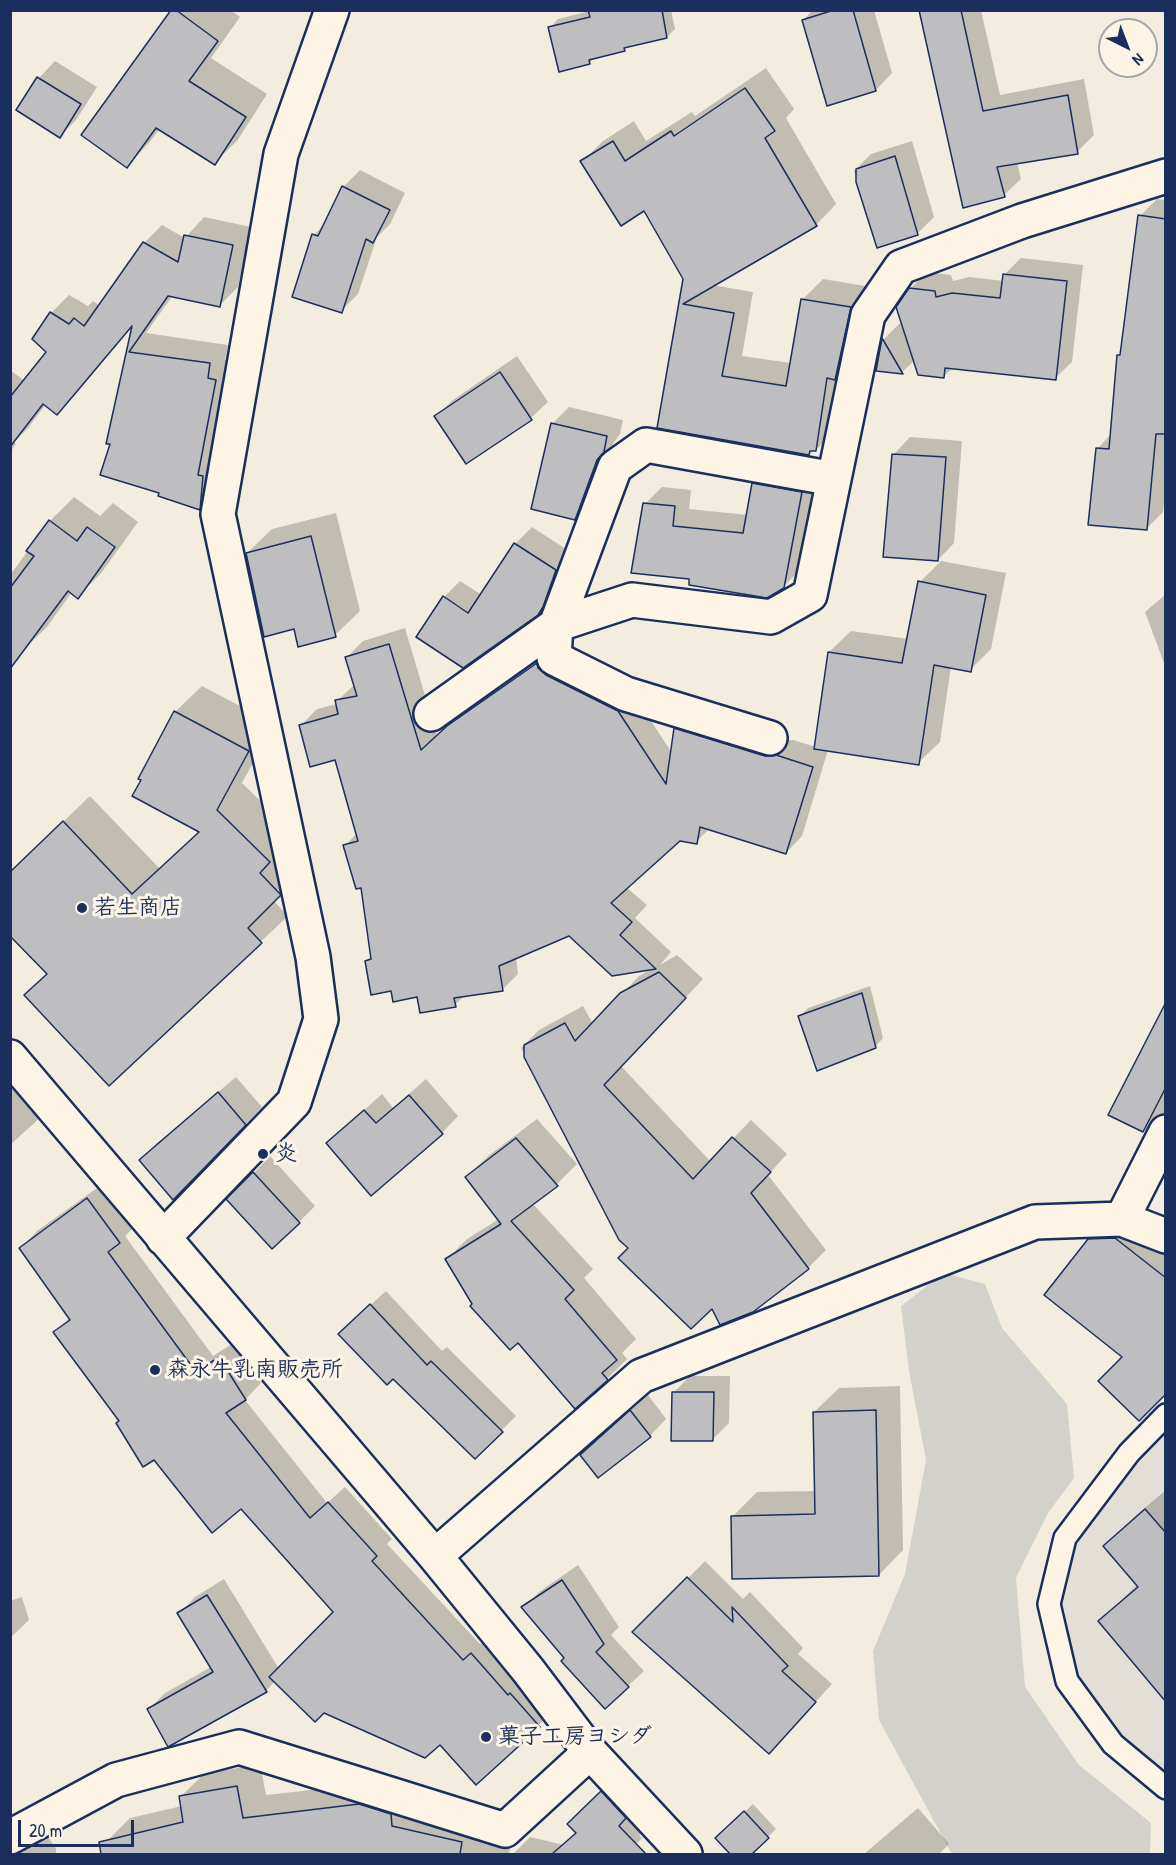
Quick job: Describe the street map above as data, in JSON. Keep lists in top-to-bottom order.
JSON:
{
  "places": [
    "若生商店",
    "炎",
    "森永牛乳南販売所",
    "菓子工房ヨシダ"
  ],
  "scale_bar": "20 m",
  "north": "bottom right"
}
